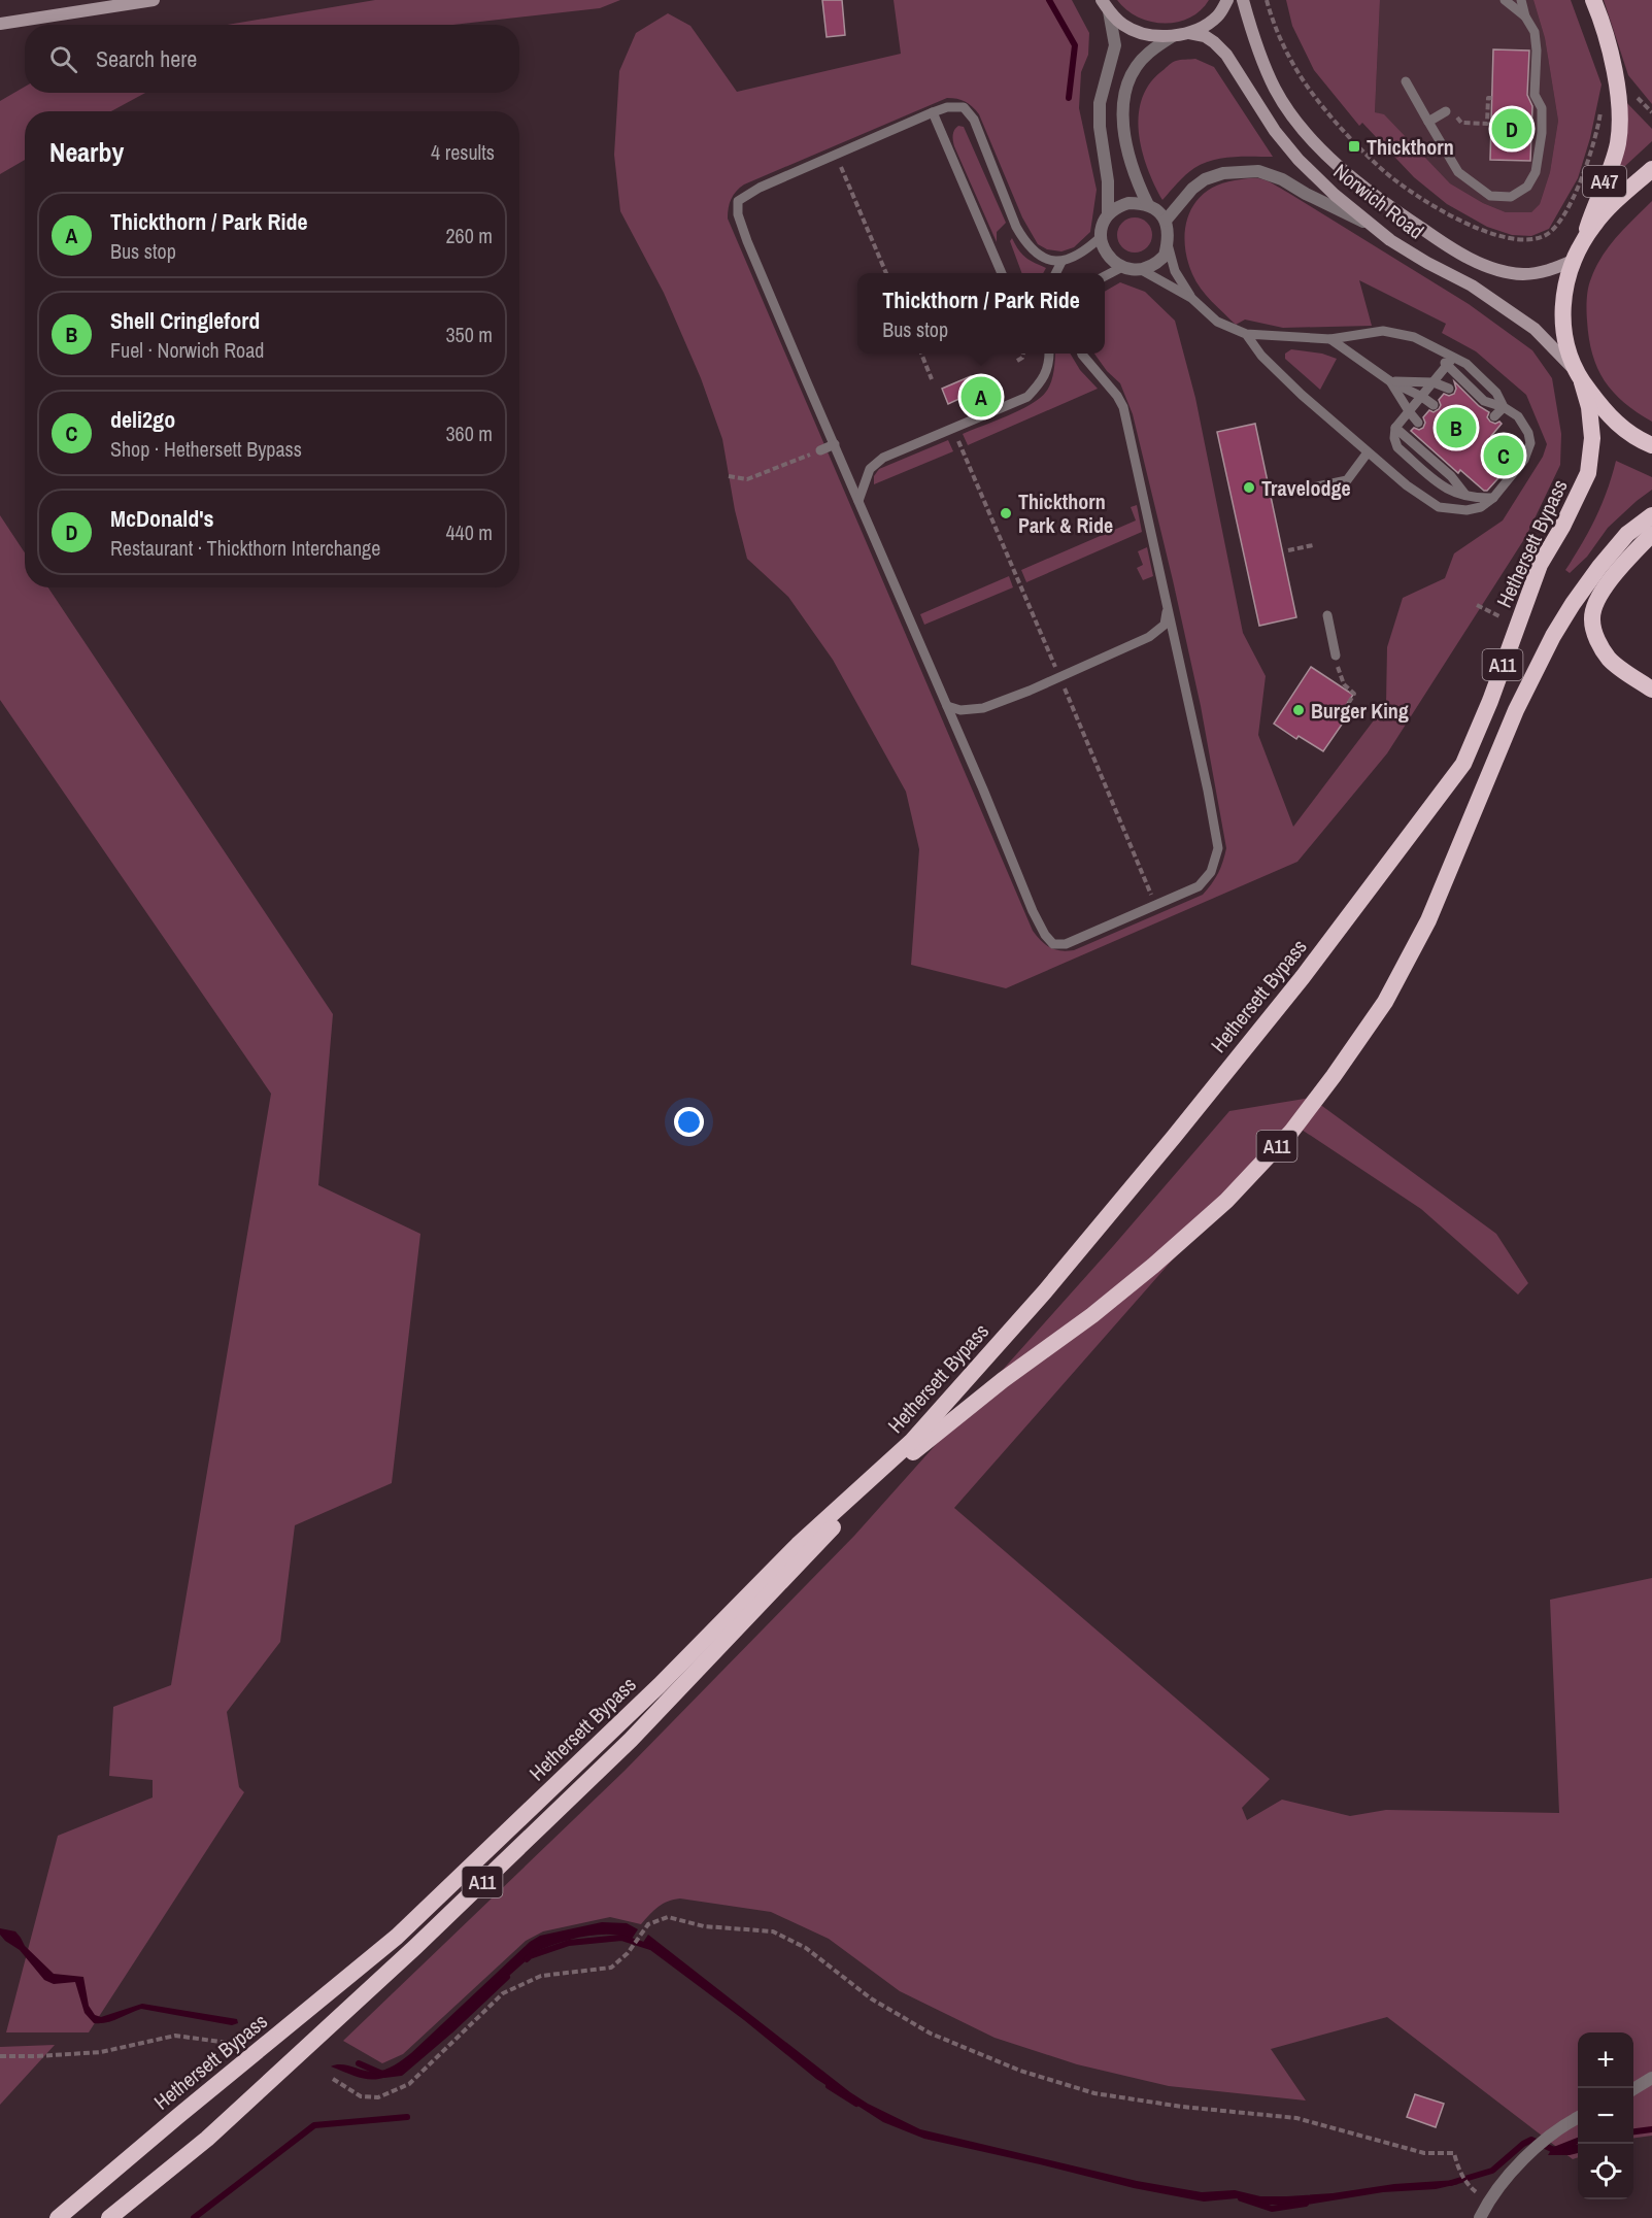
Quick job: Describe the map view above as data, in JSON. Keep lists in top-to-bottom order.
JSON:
{
  "streets": {
    "highway": ["A47", "Hethersett Bypass", "A11"],
    "main road": ["Norwich Road"]
  },
  "crossings": [
    ["Norwich Road", "Hethersett Bypass"]
  ],
  "places": {
    "transit": ["Thickthorn"],
    "other": ["Travelodge", "Thickthorn Park & Ride", "Burger King"]
  },
  "page": {
    "search": "Search here",
    "pins": [
      "D",
      "A",
      "B",
      "C"
    ],
    "heading": ["Nearby", "4 results"],
    "list": [
      {
        "mark": "A",
        "name": "Thickthorn / Park Ride",
        "note": "Bus stop",
        "value": "260 m"
      },
      {
        "mark": "B",
        "name": "Shell Cringleford",
        "note": "Fuel · Norwich Road",
        "value": "350 m"
      },
      {
        "mark": "C",
        "name": "deli2go",
        "note": "Shop · Hethersett Bypass",
        "value": "360 m"
      },
      {
        "mark": "D",
        "name": "McDonald's",
        "note": "Restaurant · Thickthorn Interchange",
        "value": "440 m"
      }
    ],
    "popup": ["Thickthorn / Park Ride", "Bus stop"],
    "map_buttons": ["+", "−"]
  }
}
